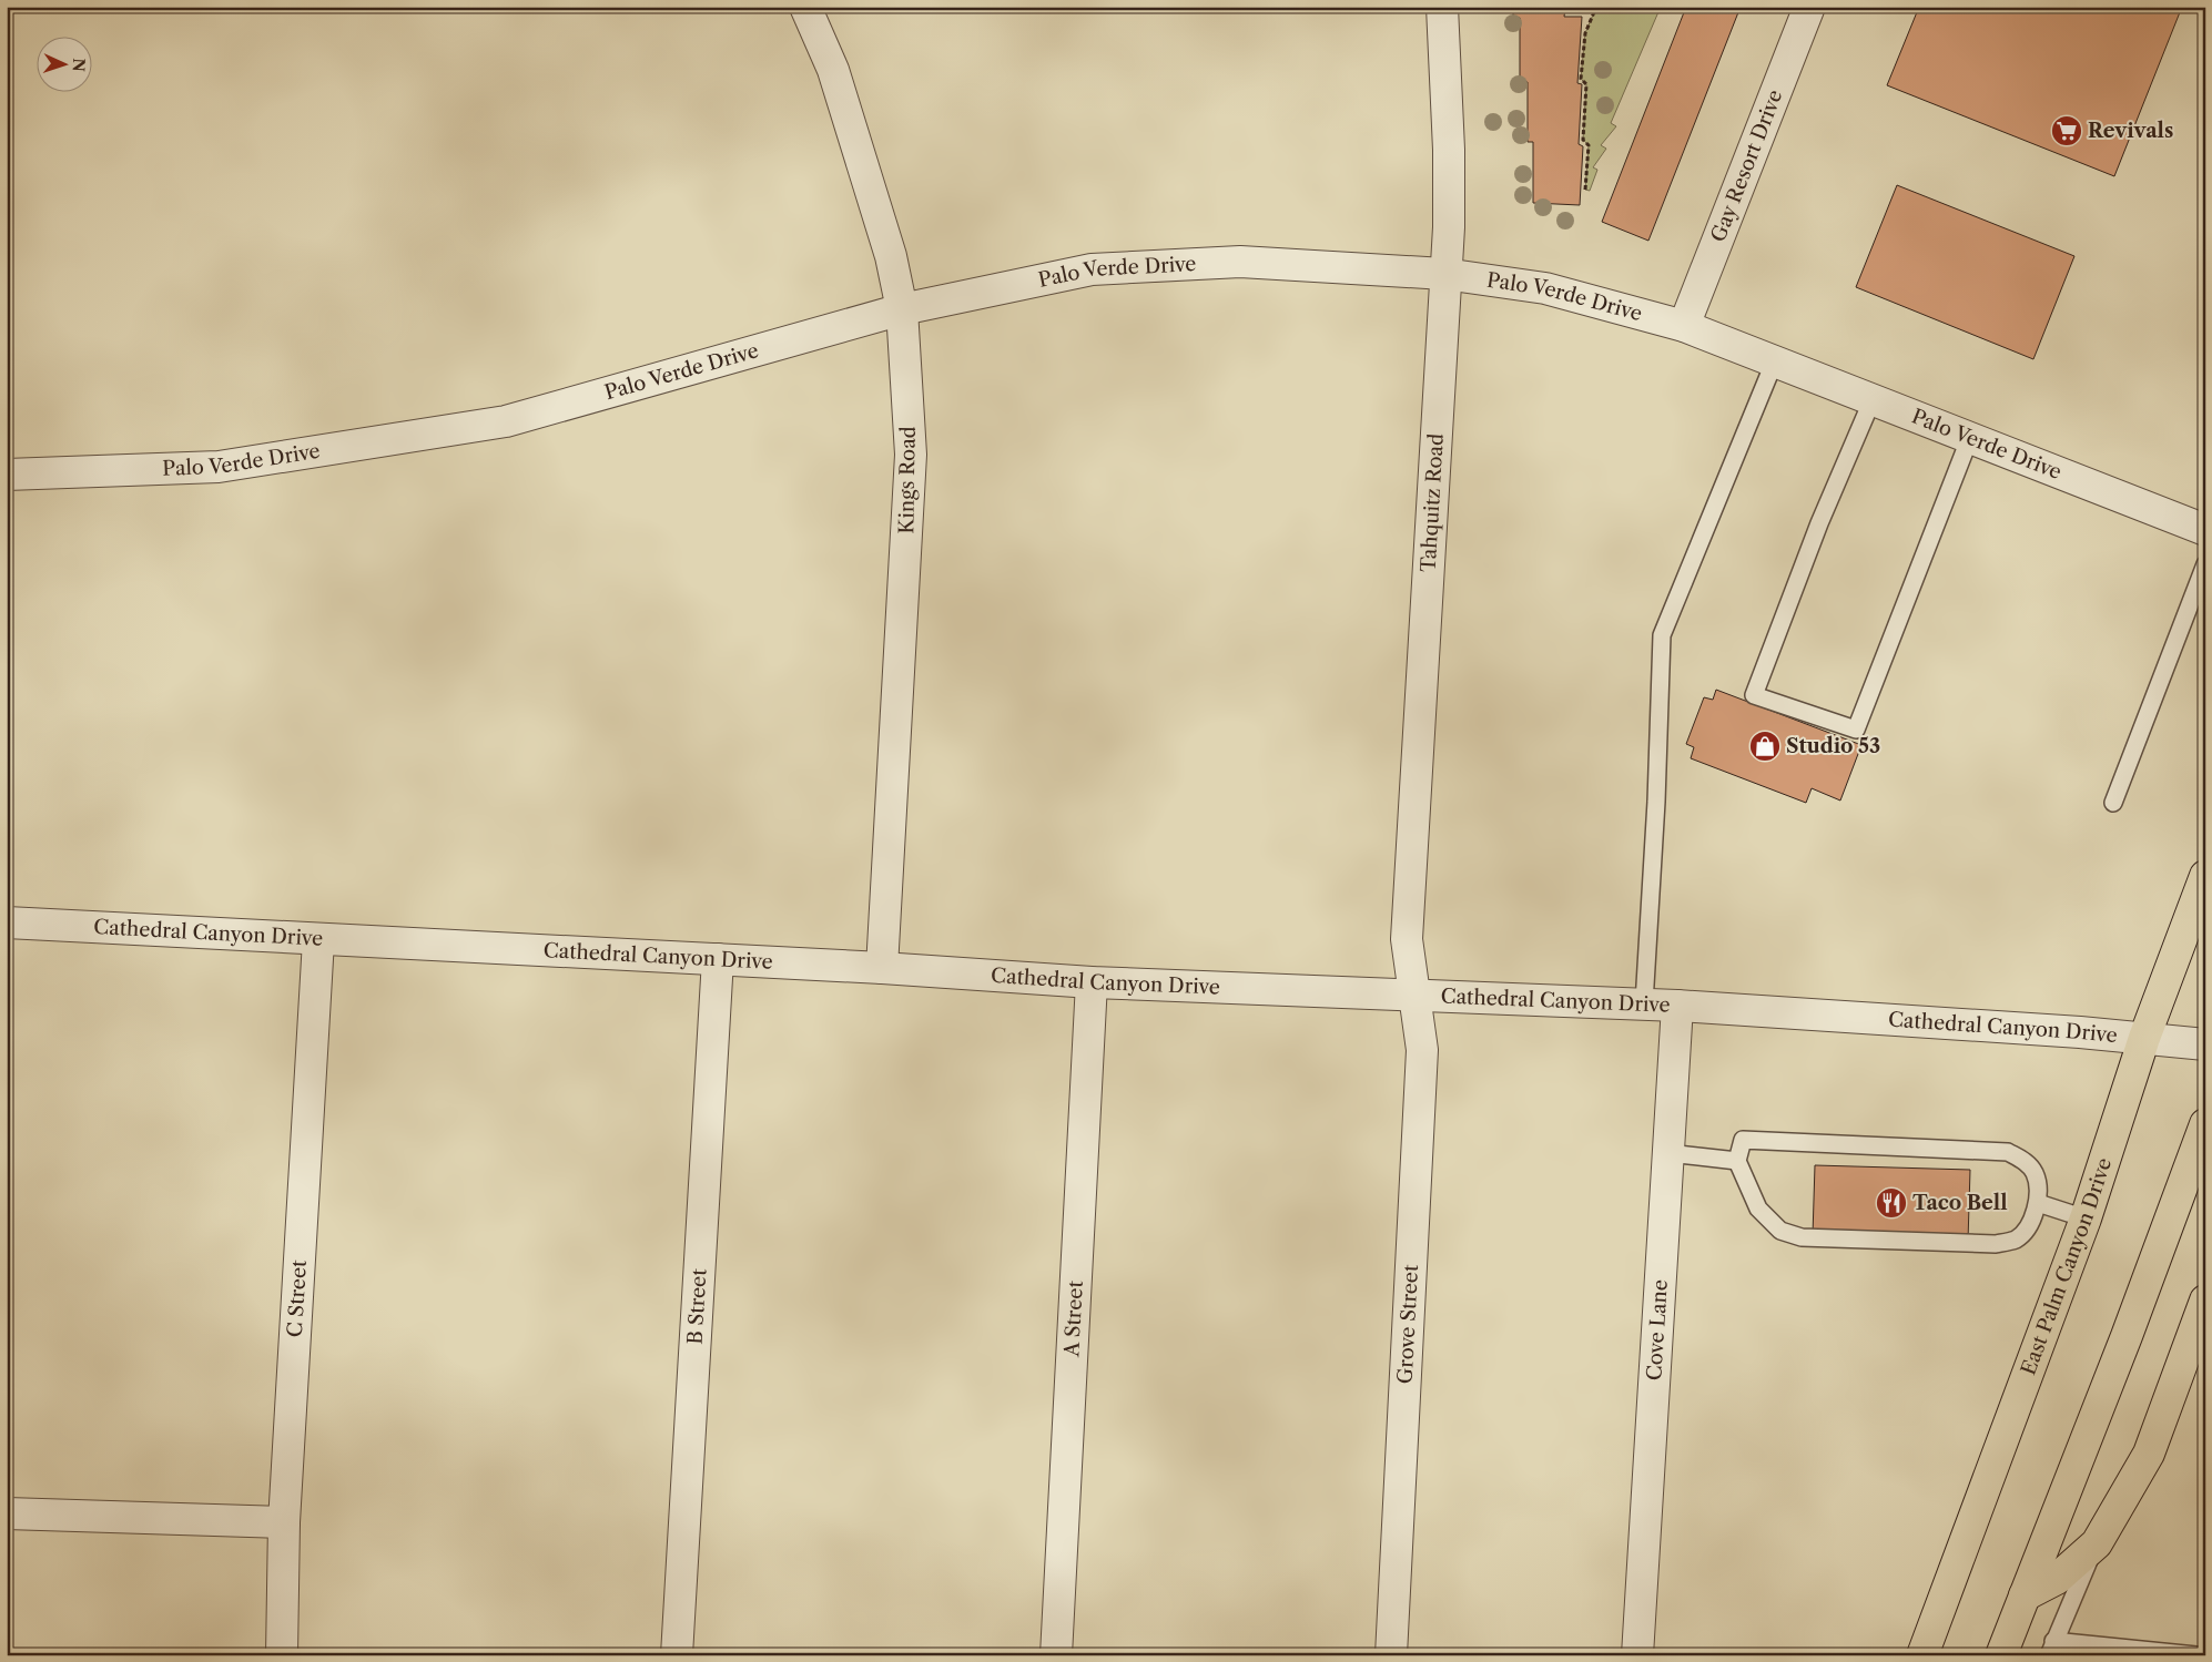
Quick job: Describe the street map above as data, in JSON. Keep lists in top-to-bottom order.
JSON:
{
  "streets": {
    "main road": ["East Palm Canyon Drive"],
    "street": [
      "Gay Resort Drive",
      "Palo Verde Drive",
      "Kings Road",
      "Tahquitz Road",
      "Cathedral Canyon Drive",
      "C Street",
      "B Street",
      "A Street",
      "Grove Street",
      "Cove Lane"
    ]
  },
  "crossings": [
    ["Gay Resort Drive", "Palo Verde Drive"],
    ["Palo Verde Drive", "Kings Road"],
    ["Palo Verde Drive", "Tahquitz Road"],
    ["Kings Road", "Cathedral Canyon Drive"],
    ["Tahquitz Road", "Cathedral Canyon Drive"],
    ["Tahquitz Road", "Grove Street"],
    ["Cathedral Canyon Drive", "East Palm Canyon Drive"],
    ["Cathedral Canyon Drive", "C Street"],
    ["Cathedral Canyon Drive", "B Street"],
    ["Cathedral Canyon Drive", "A Street"],
    ["Cathedral Canyon Drive", "Grove Street"],
    ["Cathedral Canyon Drive", "Cove Lane"]
  ],
  "places": {
    "supermarket": ["Revivals"],
    "shop": ["Studio 53"],
    "restaurant": ["Taco Bell"]
  },
  "north": "right"
}
